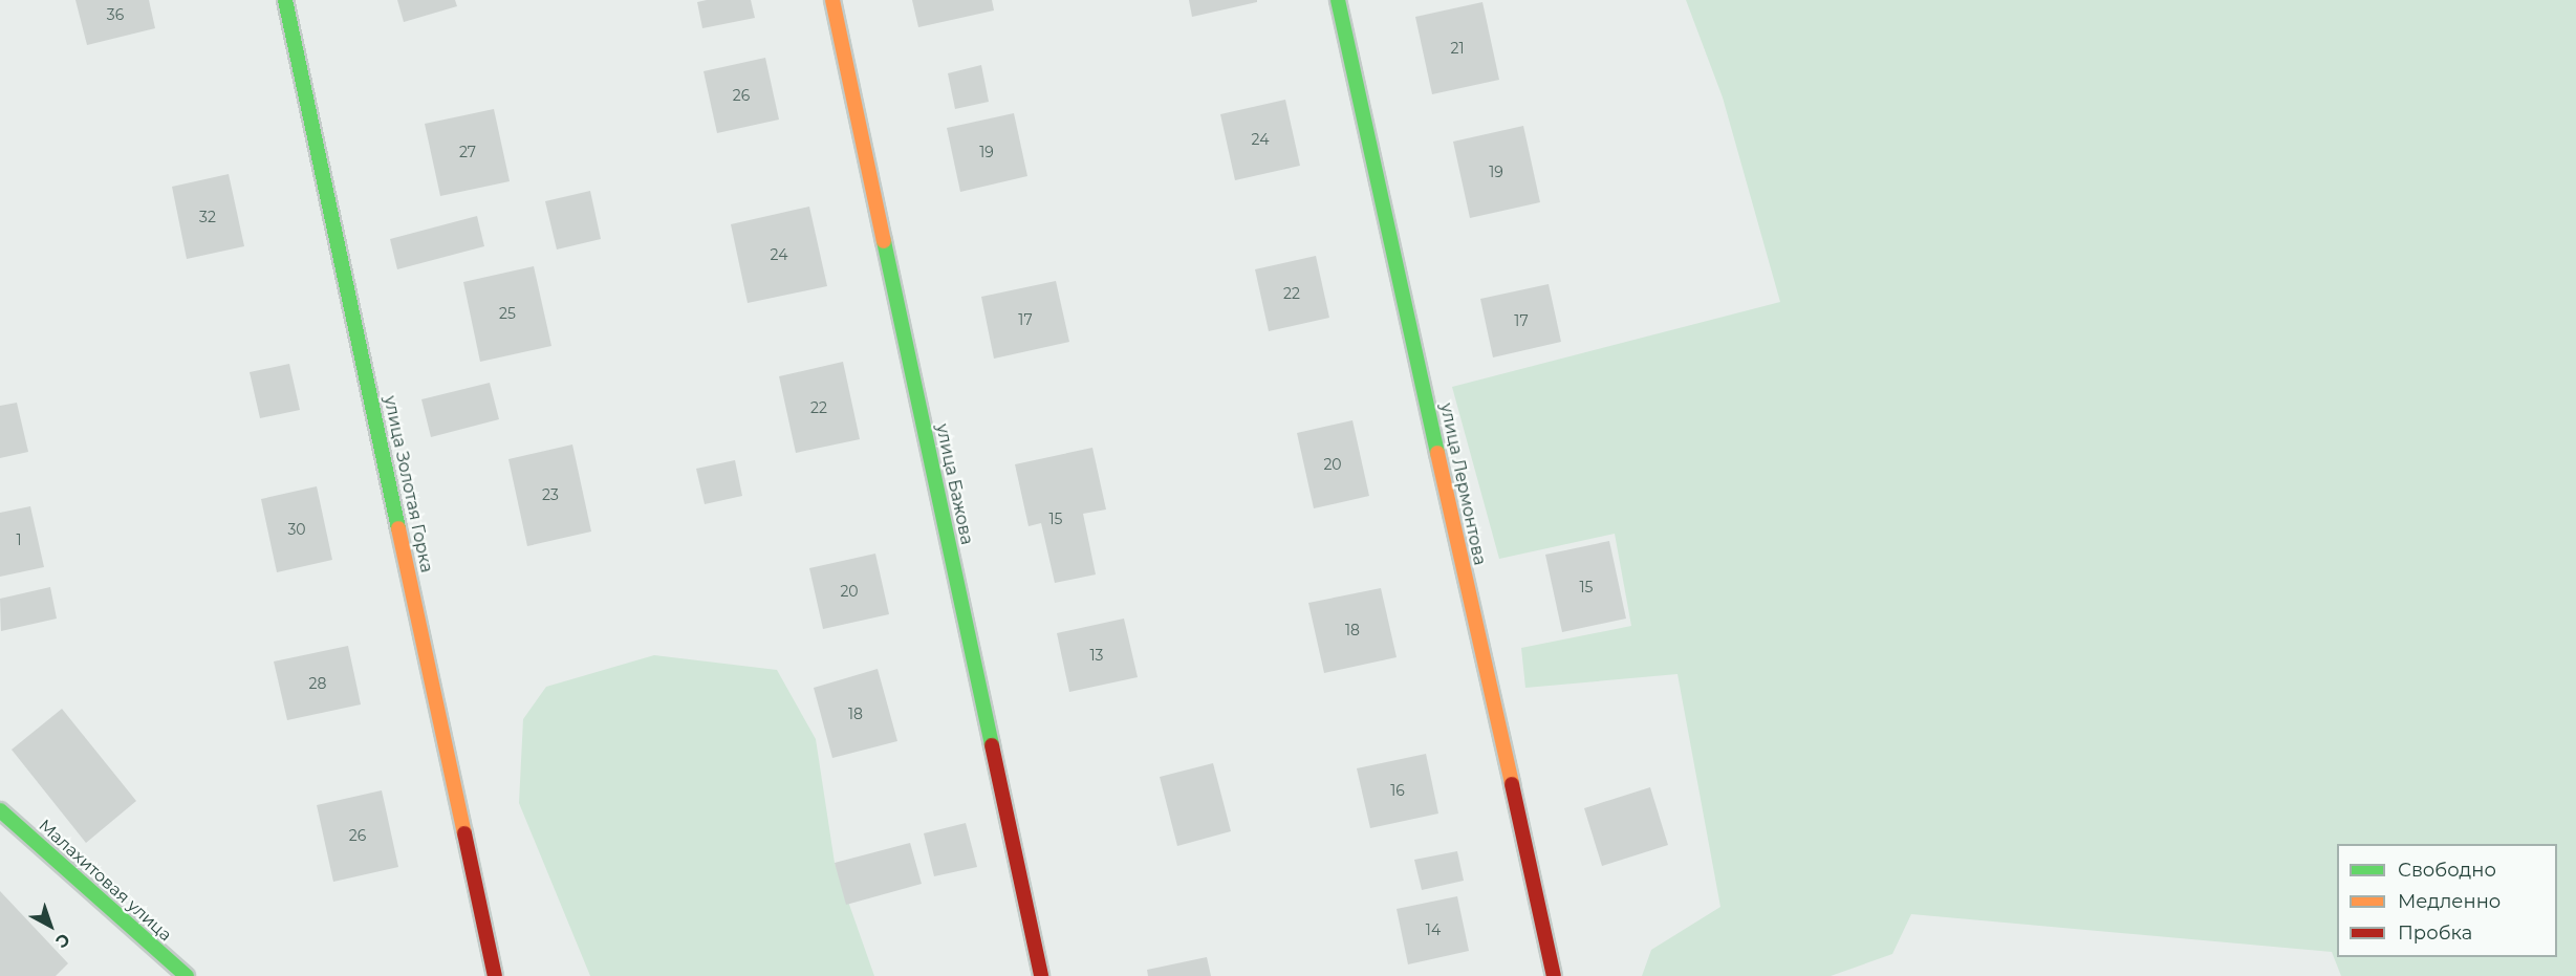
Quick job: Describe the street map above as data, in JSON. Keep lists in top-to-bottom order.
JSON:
{
  "streets": {
    "street": [
      "улица Золотая Горка",
      "улица Бажова",
      "улица Лермонтова",
      "Малахитовая улица"
    ]
  },
  "house_numbers": [
    "36",
    "21",
    "26",
    "24",
    "27",
    "19",
    "19",
    "32",
    "24",
    "22",
    "25",
    "17",
    "17",
    "22",
    "20",
    "23",
    "15",
    "30",
    "1",
    "15",
    "20",
    "18",
    "13",
    "28",
    "18",
    "16",
    "26",
    "14"
  ],
  "legend": ["Свободно", "Медленно", "Пробка"],
  "north": "bottom right"
}
